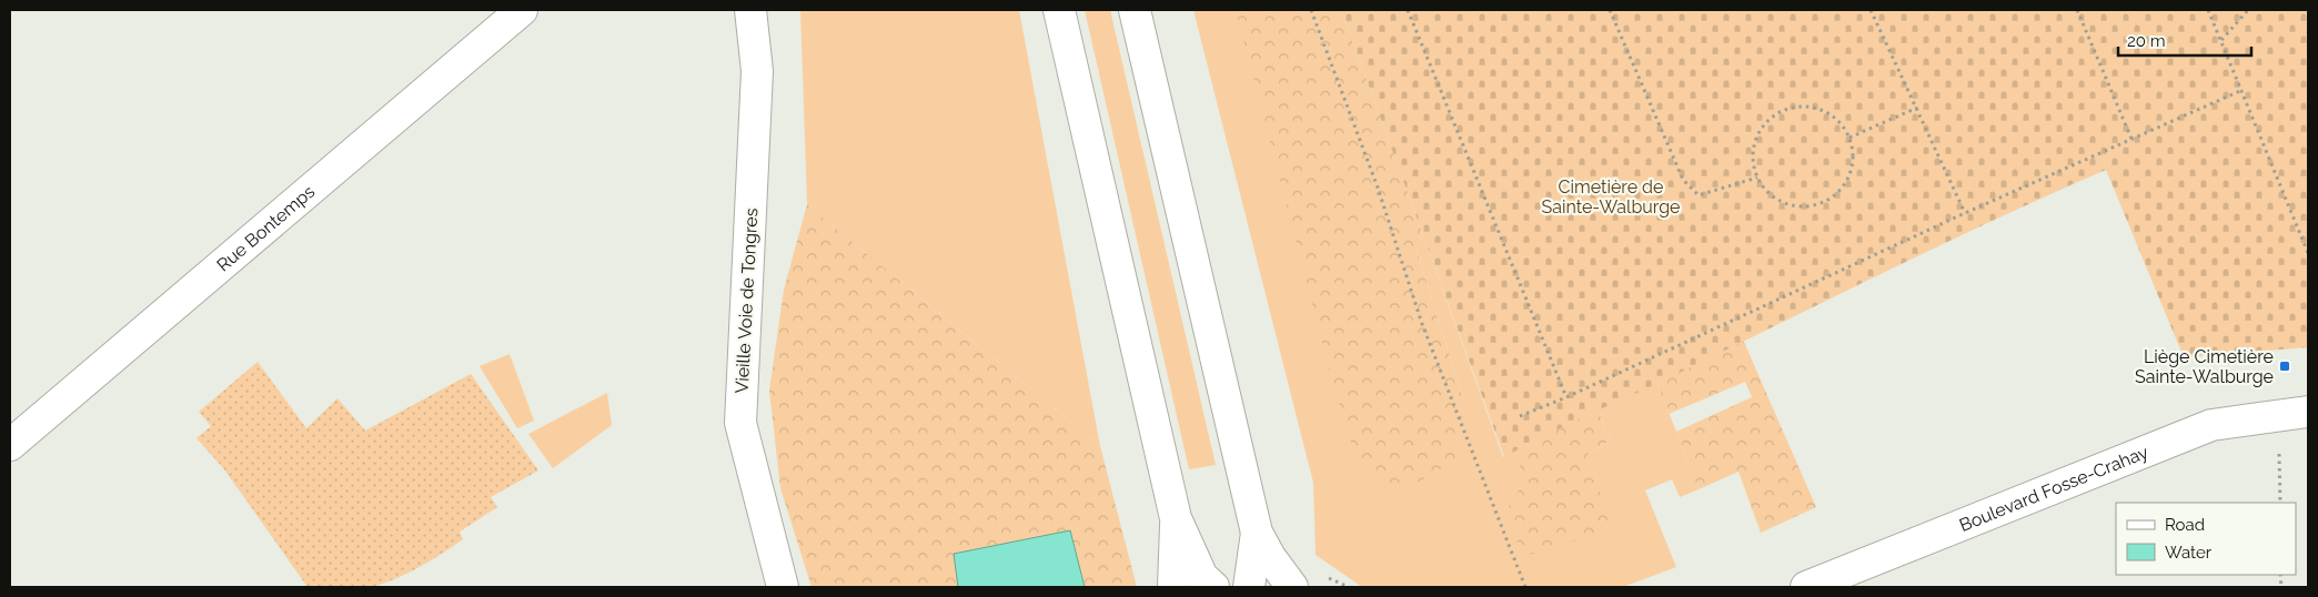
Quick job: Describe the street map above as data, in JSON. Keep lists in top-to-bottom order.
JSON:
{
  "streets": {
    "street": ["Rue Bontemps", "Vieille Voie de Tongres", "Boulevard Fosse-Crahay"]
  },
  "parks": ["Cimetière de Sainte-Walburge"],
  "places": {
    "transit": ["Liège Cimetière Sainte-Walburge"]
  },
  "legend": ["Road", "Water"],
  "scale_bar": "20 m"
}
